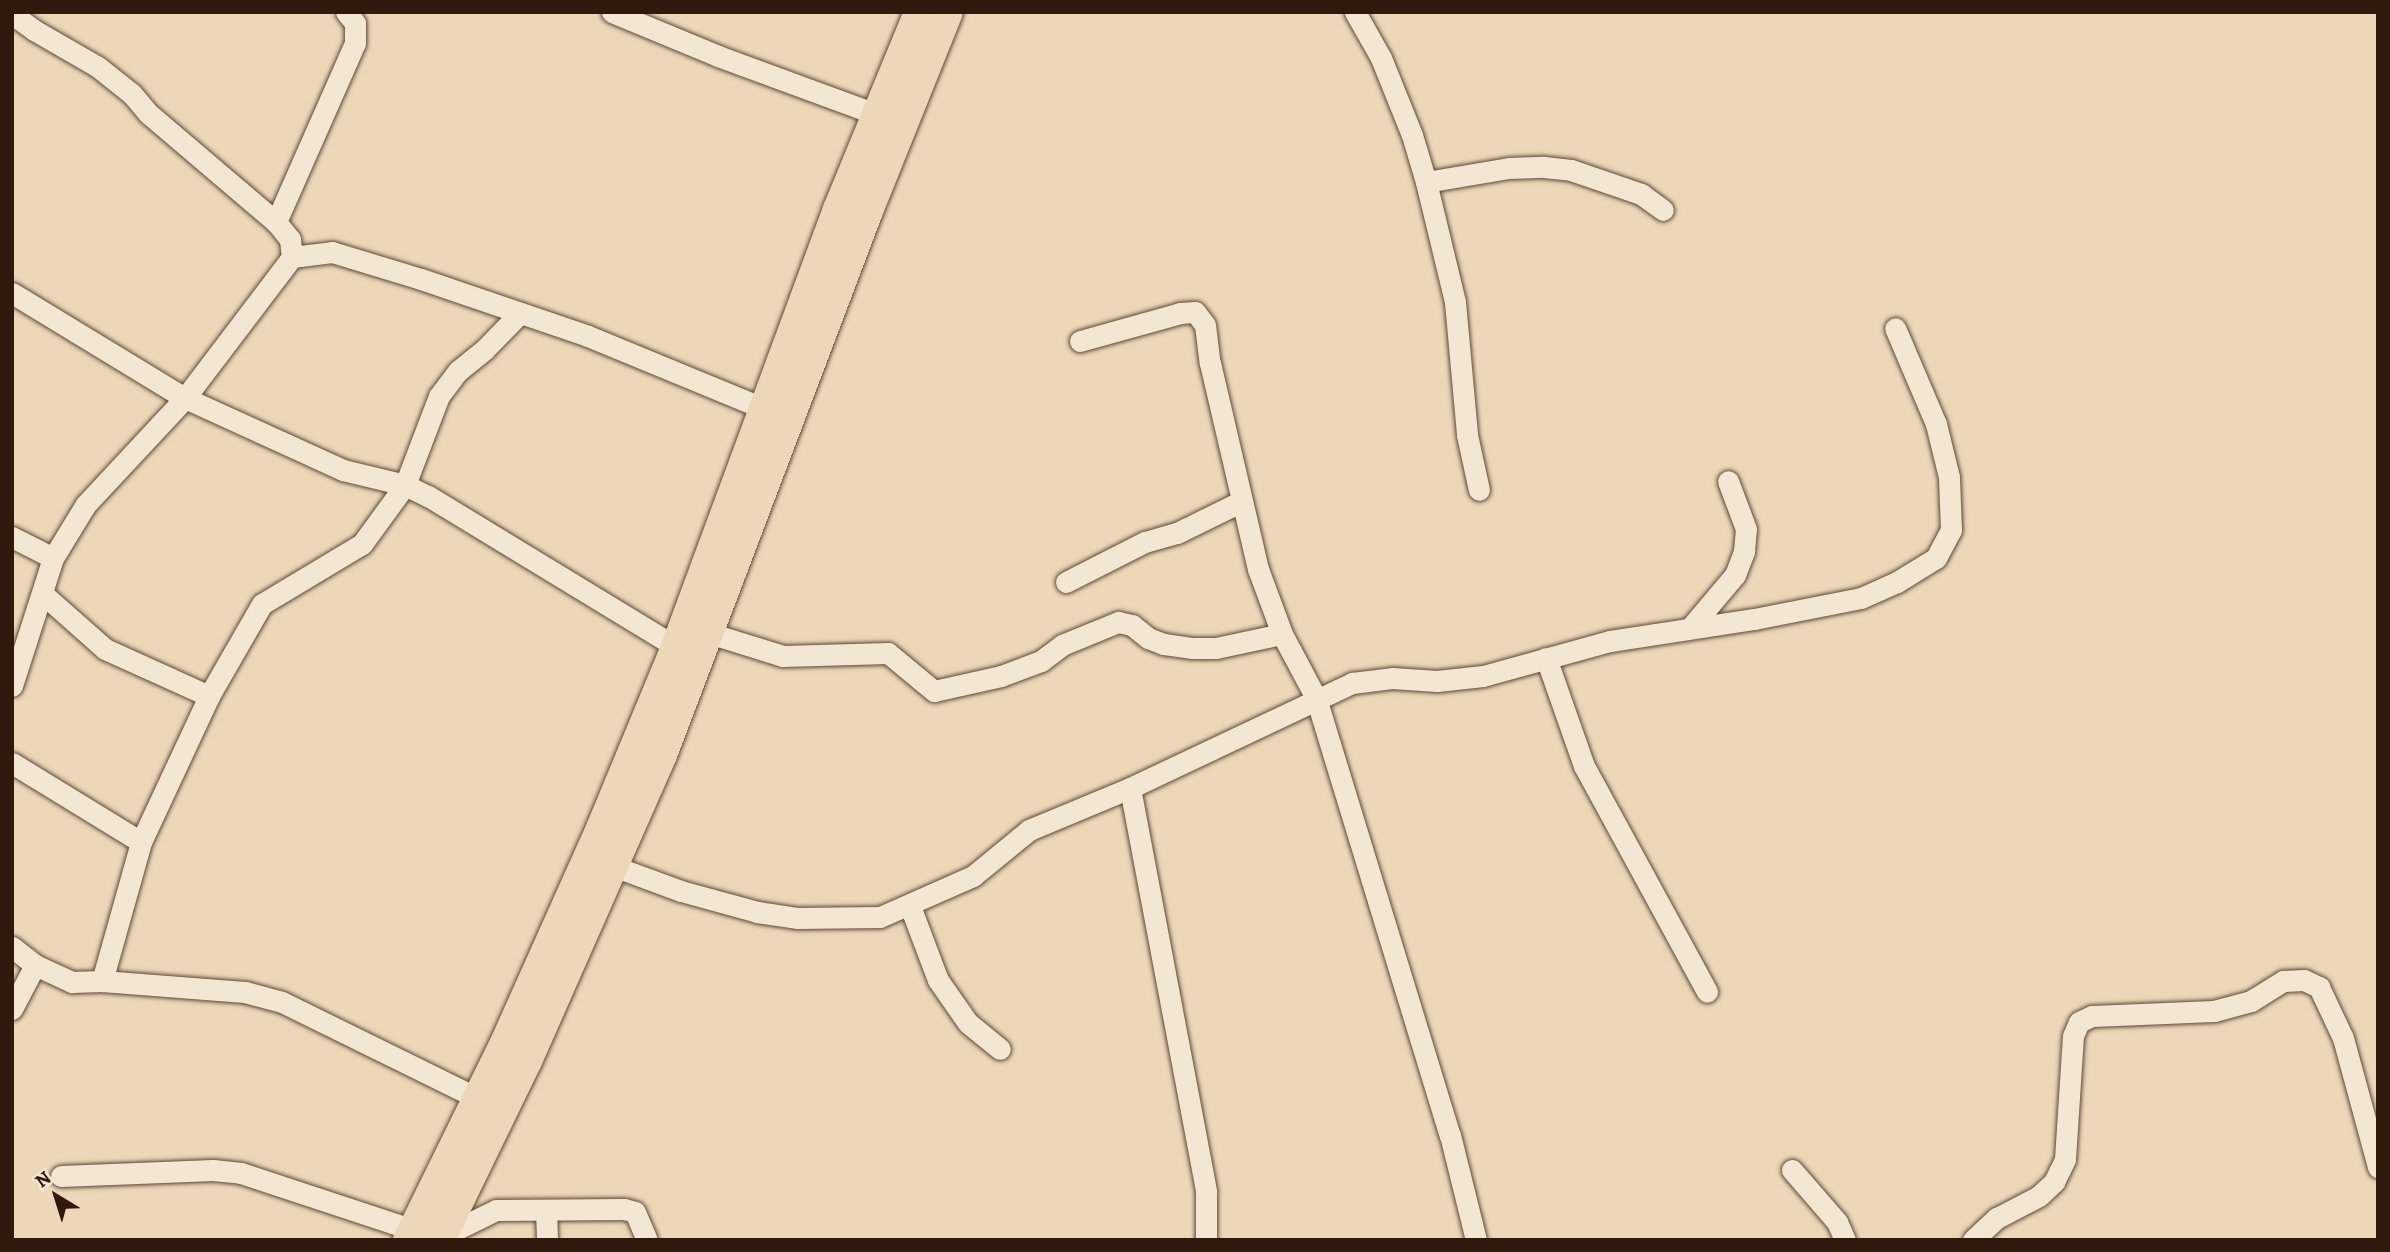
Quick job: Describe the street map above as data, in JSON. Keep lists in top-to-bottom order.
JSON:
{
  "north": "top left"
}
